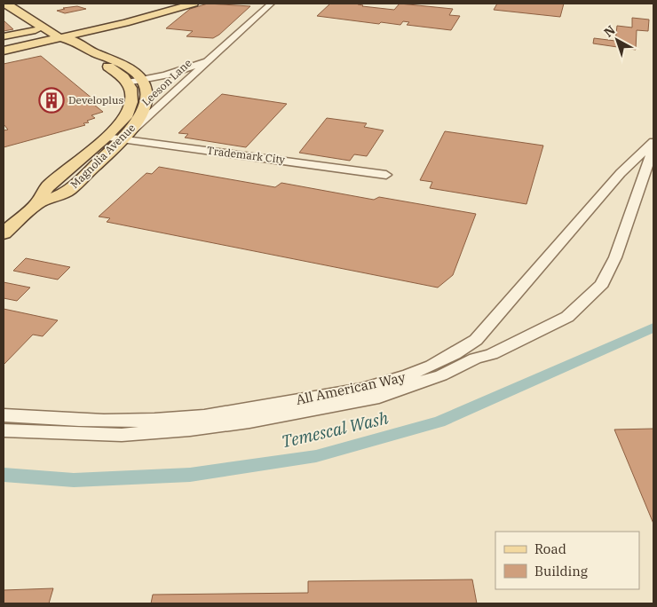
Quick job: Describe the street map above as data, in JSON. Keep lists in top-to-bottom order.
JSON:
{
  "streets": {
    "main road": ["Magnolia Avenue"],
    "street": ["Leeson Lane", "Trademark City", "All American Way"]
  },
  "crossings": [
    ["Leeson Lane", "Trademark City"],
    ["Leeson Lane", "Magnolia Avenue"],
    ["Trademark City", "Magnolia Avenue"]
  ],
  "water": ["Temescal Wash"],
  "places": {
    "building": ["Developlus"]
  },
  "legend": ["Road", "Building"],
  "north": "top left"
}
